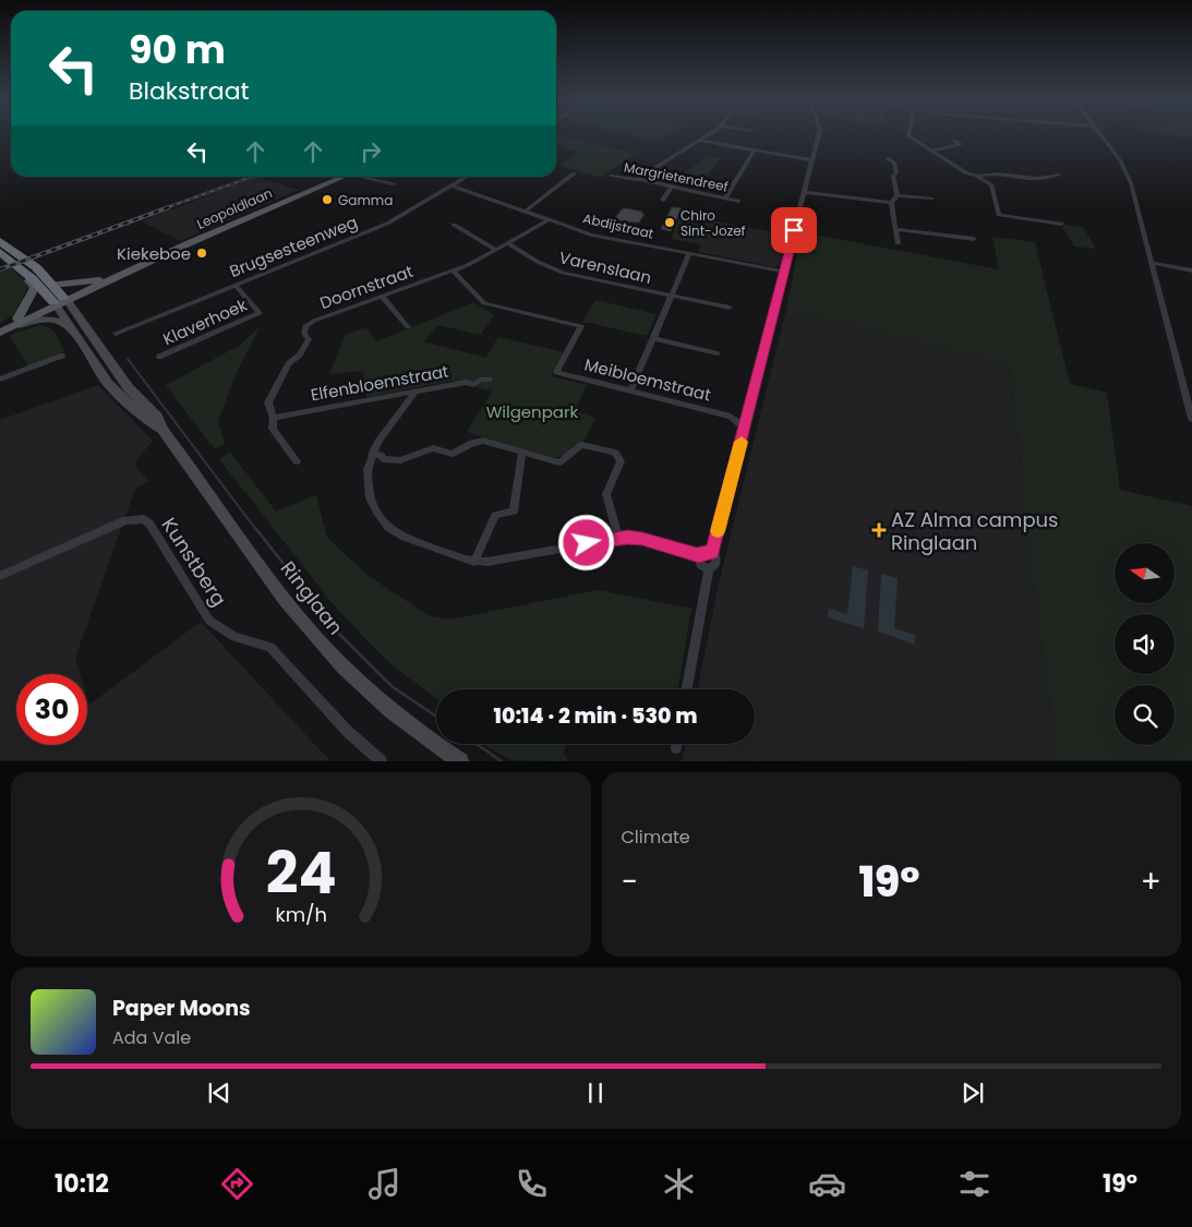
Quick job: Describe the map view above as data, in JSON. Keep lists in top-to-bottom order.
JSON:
{
  "streets": {
    "highway": ["Ringlaan"],
    "main road": ["Leopoldlaan"],
    "street": [
      "Margrietendreef",
      "Abdijstraat",
      "Brugsesteenweg",
      "Varenslaan",
      "Doornstraat",
      "Klaverhoek",
      "Meibloemstraat",
      "Elfenbloemstraat",
      "Kunstberg"
    ]
  },
  "crossings": [
    ["Leopoldlaan", "Ringlaan"],
    ["Abdijstraat", "Brugsesteenweg"],
    ["Abdijstraat", "Doornstraat"],
    ["Brugsesteenweg", "Klaverhoek"],
    ["Varenslaan", "Doornstraat"],
    ["Doornstraat", "Meibloemstraat"],
    ["Doornstraat", "Elfenbloemstraat"]
  ],
  "parks": ["Wilgenpark"],
  "places": {
    "other": ["Gamma", "Chiro Sint-Jozef", "Kiekeboe"],
    "health": ["AZ Alma campus Ringlaan"]
  },
  "north": "left",
  "page": {
    "turn": ["90 m", "Blakstraat"],
    "limit": "30",
    "trip": "10:14 · 2 min · 530 m",
    "tile": "Climate",
    "heat": ["−", "19°", "+"],
    "song": ["Paper Moons", "Ada Vale"],
    "tabs": ["10:12", "19°"],
    "gauge": ["24", "km/h"]
  }
}
